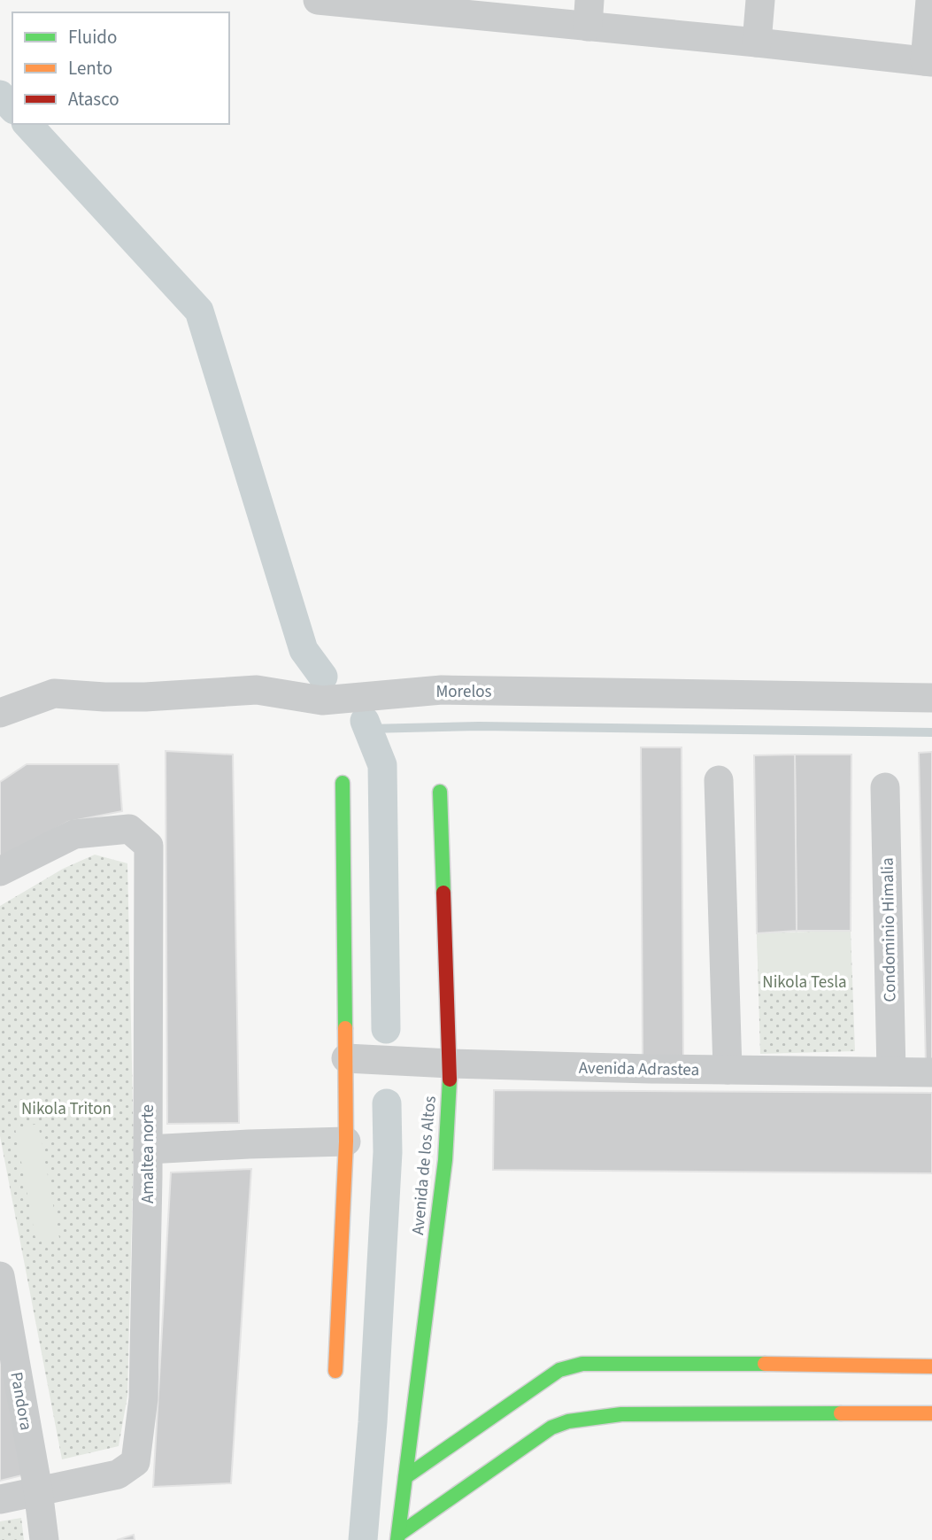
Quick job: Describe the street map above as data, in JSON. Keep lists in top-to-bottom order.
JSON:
{
  "streets": {
    "street": [
      "Morelos",
      "Condominio Himalia",
      "Avenida Adrastea",
      "Amaltea norte",
      "Avenida de los Altos",
      "Pandora"
    ]
  },
  "crossings": [
    ["Condominio Himalia", "Avenida Adrastea"],
    ["Avenida Adrastea", "Avenida de los Altos"],
    ["Amaltea norte", "Pandora"]
  ],
  "parks": ["Nikola Tesla", "Nikola Triton"],
  "legend": ["Fluido", "Lento", "Atasco"]
}
